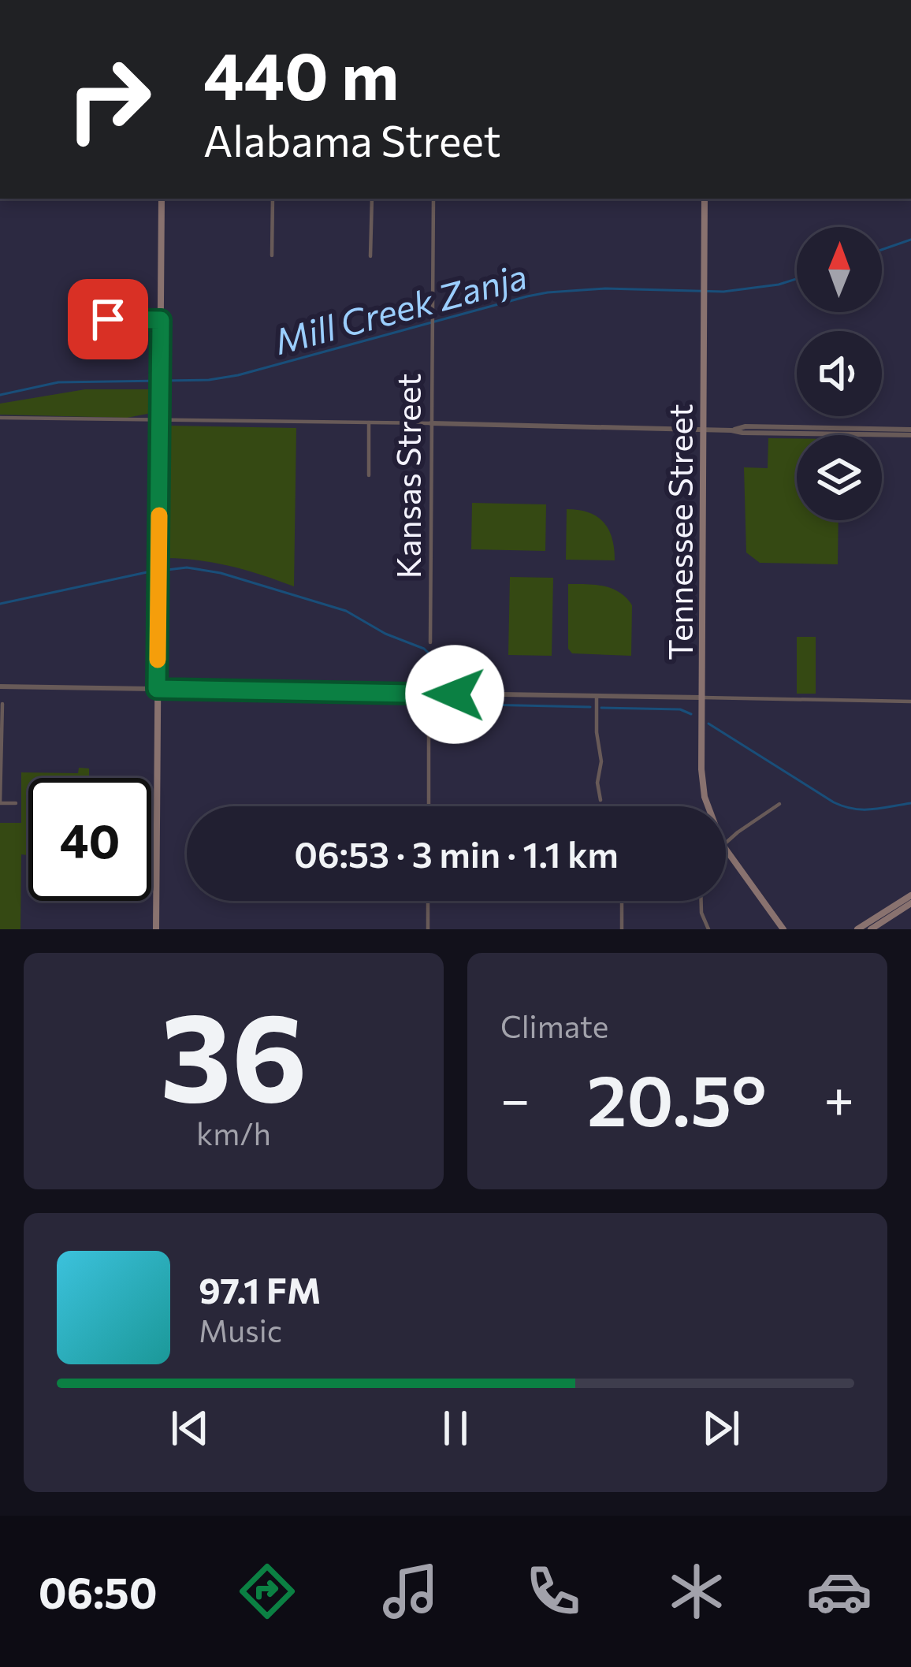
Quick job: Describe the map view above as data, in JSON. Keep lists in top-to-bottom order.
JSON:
{
  "streets": {
    "main road": ["Tennessee Street"],
    "street": ["Kansas Street"]
  },
  "water": ["Mill Creek Zanja"],
  "north": "top",
  "page": {
    "turn": ["440 m", "Alabama Street"],
    "limit": "40",
    "trip": "06:53 · 3 min · 1.1 km",
    "tile": [
      ["36", "km/h"],
      "Climate"
    ],
    "heat": ["−", "20.5°", "+"],
    "song": ["97.1 FM", "Music"],
    "tabs": "06:50"
  }
}
